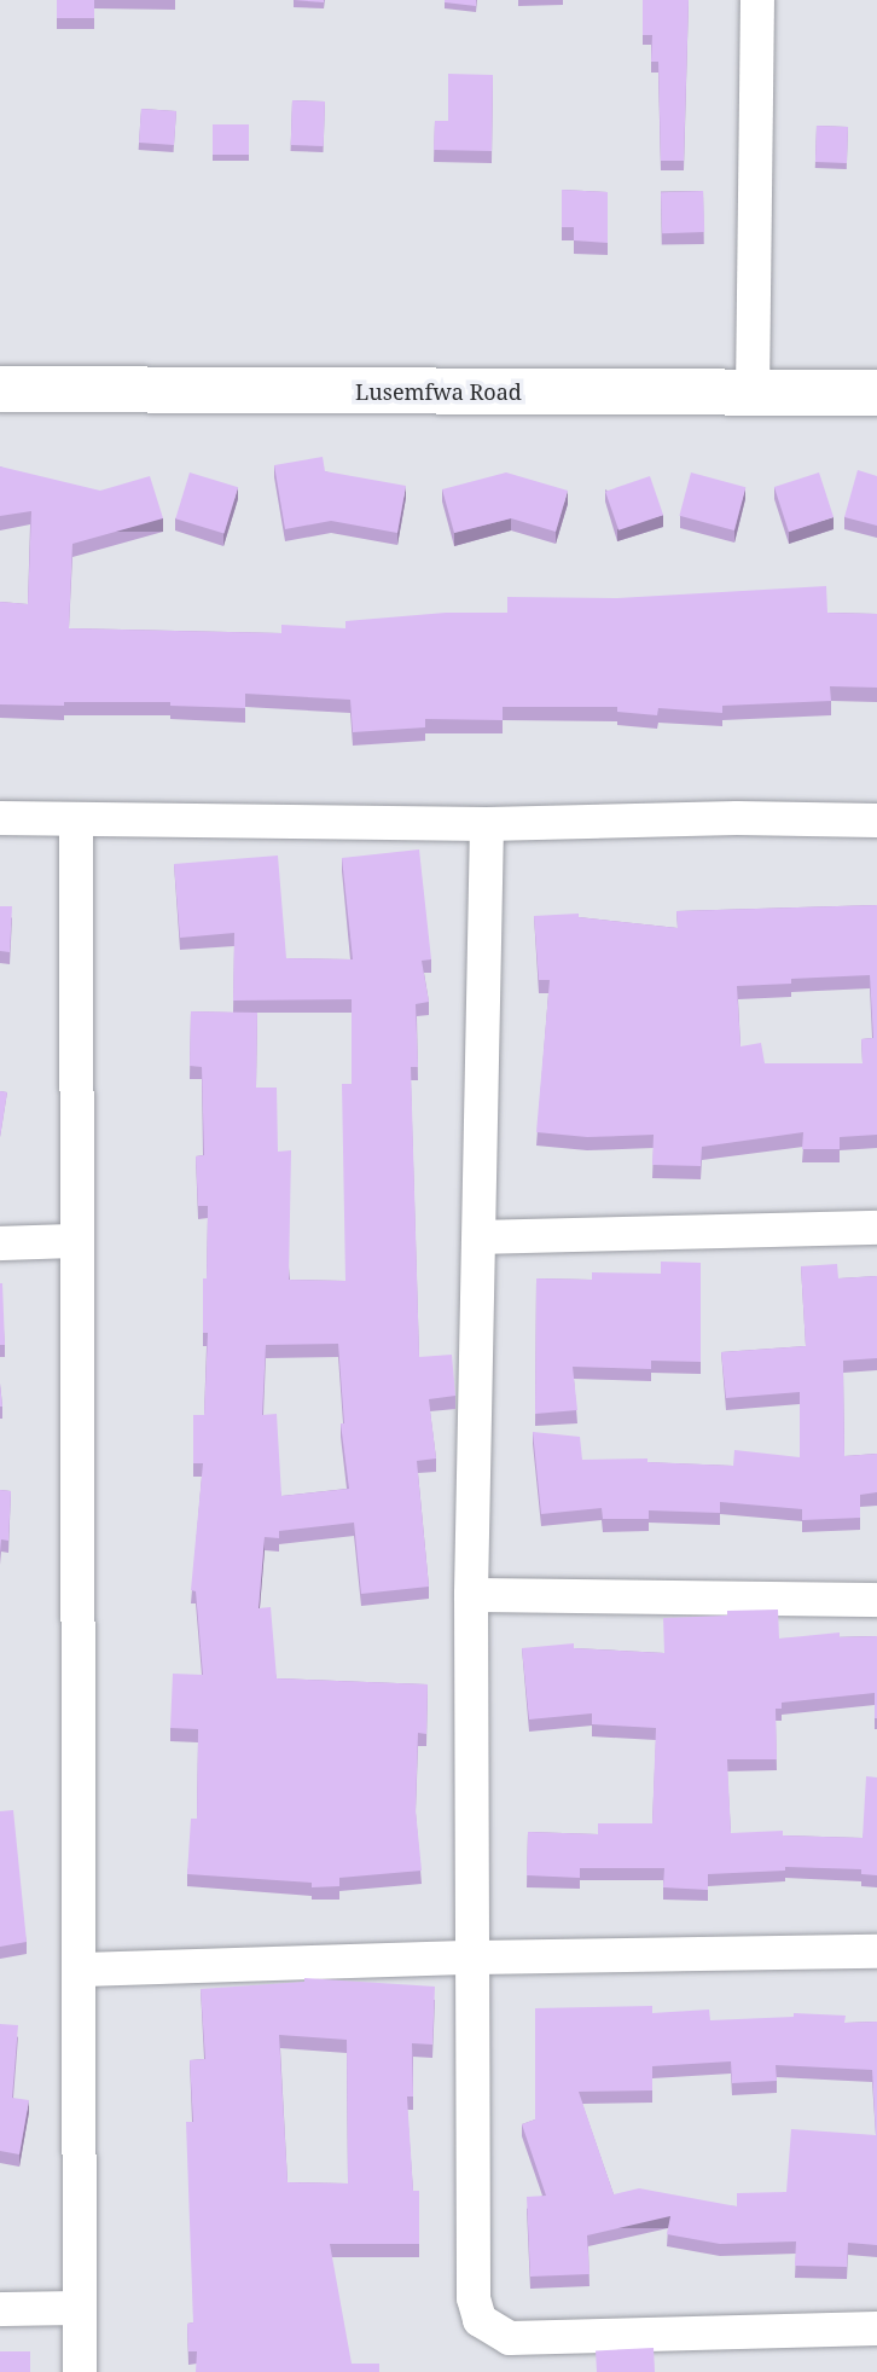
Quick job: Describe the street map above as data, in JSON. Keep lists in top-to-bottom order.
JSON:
{
  "streets": {
    "street": ["Lusemfwa Road"]
  }
}
